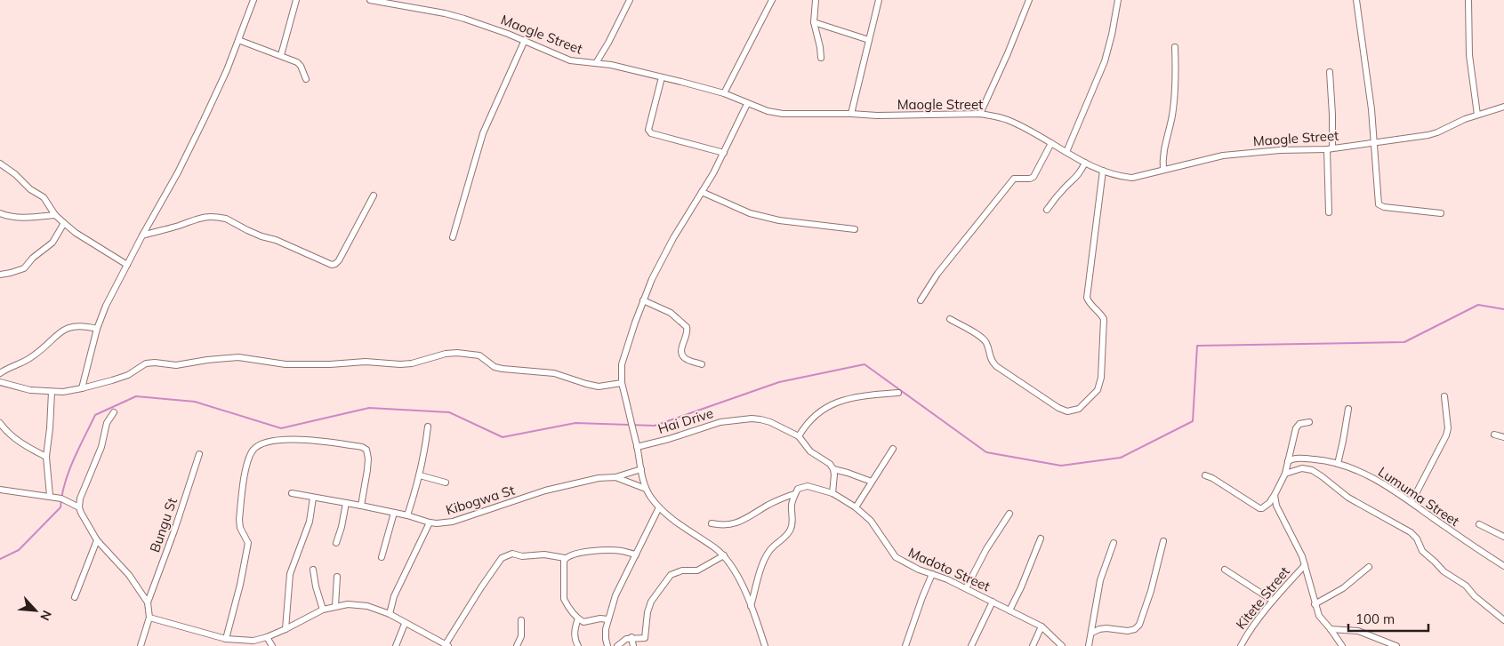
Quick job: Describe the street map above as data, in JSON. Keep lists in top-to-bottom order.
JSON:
{
  "streets": {
    "street": [
      "Maogle Street",
      "Hai Drive",
      "Lumuma Street",
      "Kibogwa St",
      "Bungu St",
      "Madoto Street",
      "Kitete Street"
    ]
  },
  "scale_bar": "100 m",
  "north": "bottom right"
}
